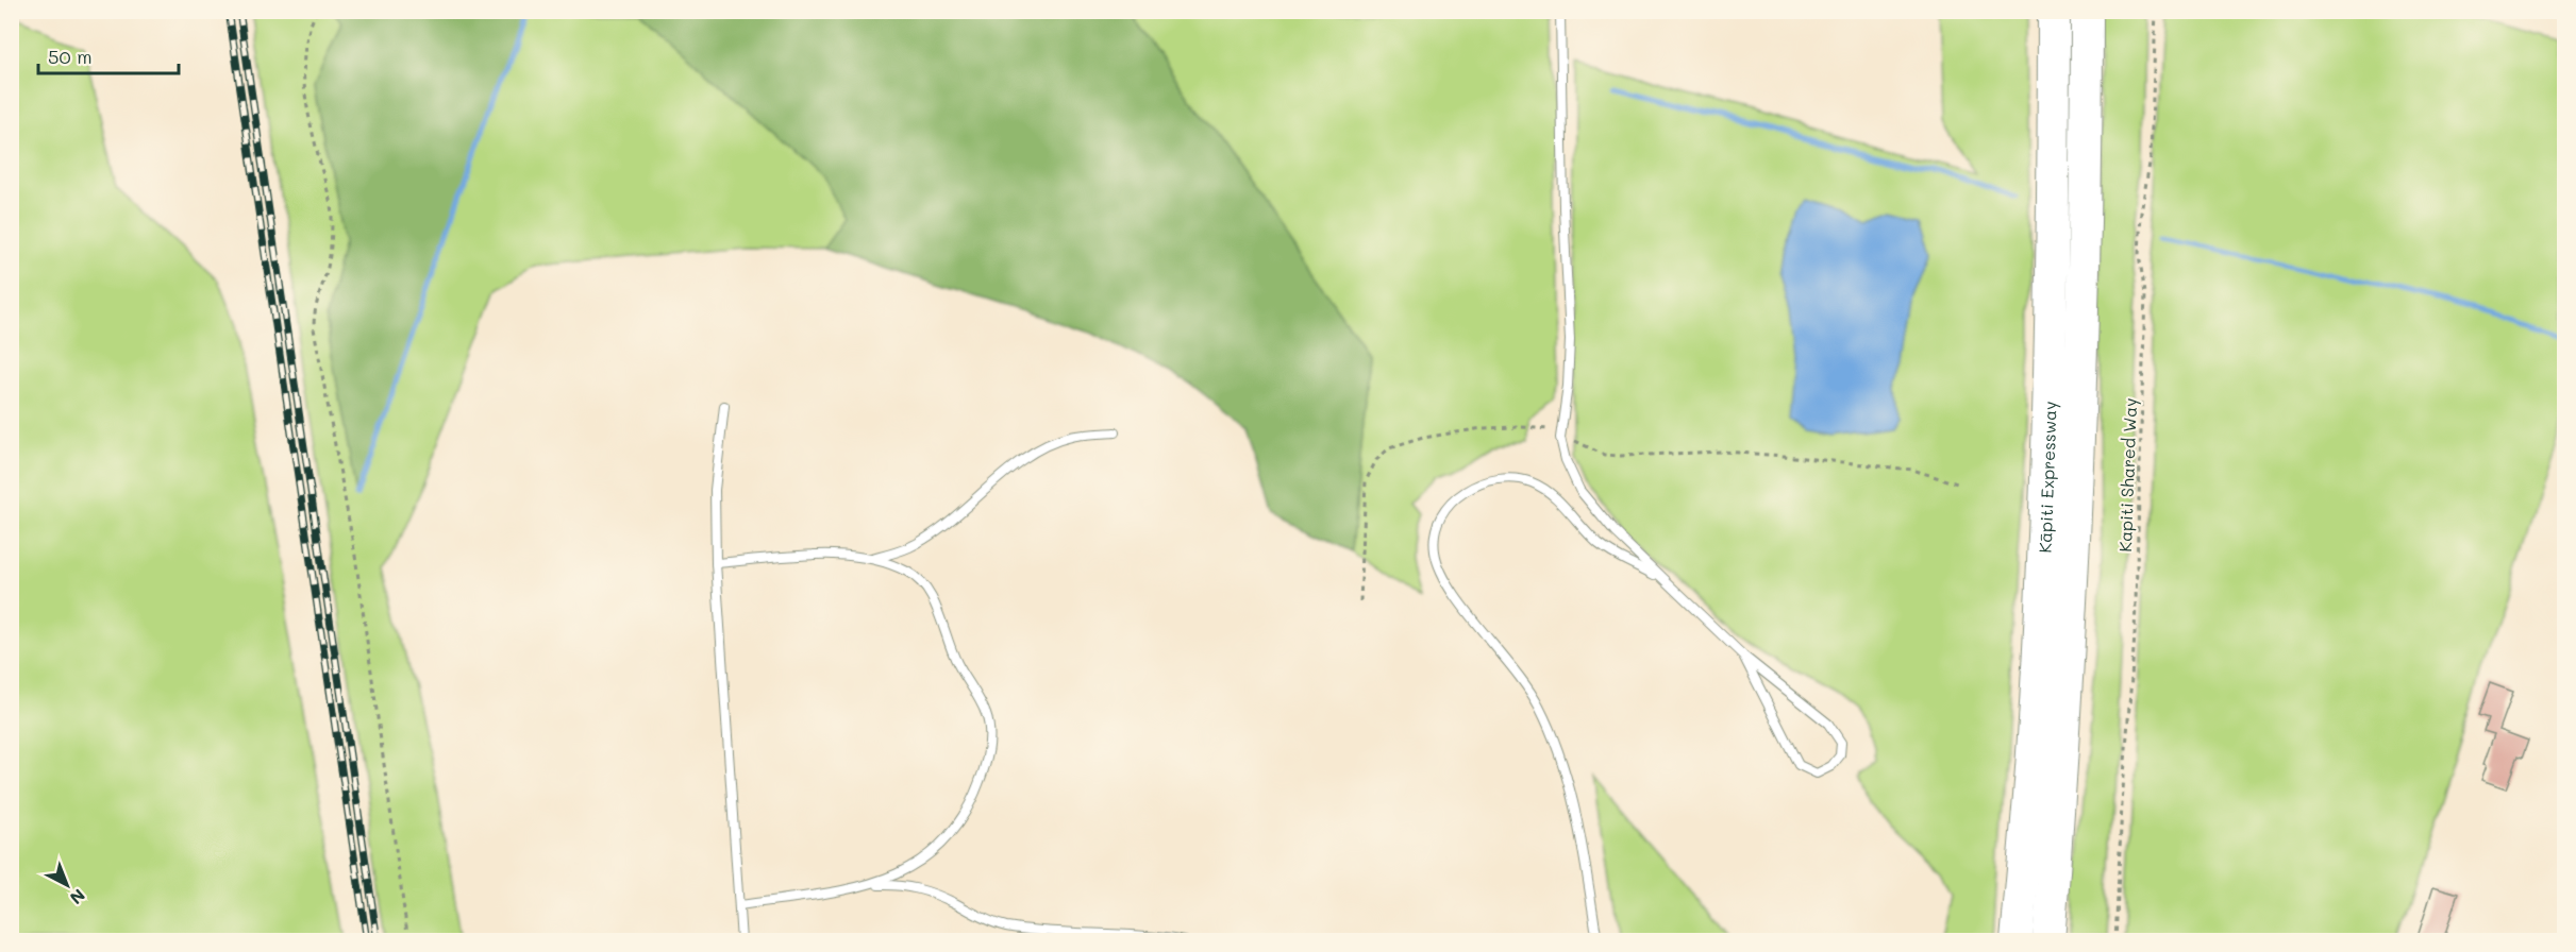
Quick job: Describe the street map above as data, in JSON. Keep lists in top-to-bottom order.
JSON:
{
  "streets": {
    "highway": ["Kāpiti Expressway"],
    "path": ["Kapiti Shared Way"]
  },
  "scale_bar": "50 m",
  "north": "bottom right"
}
